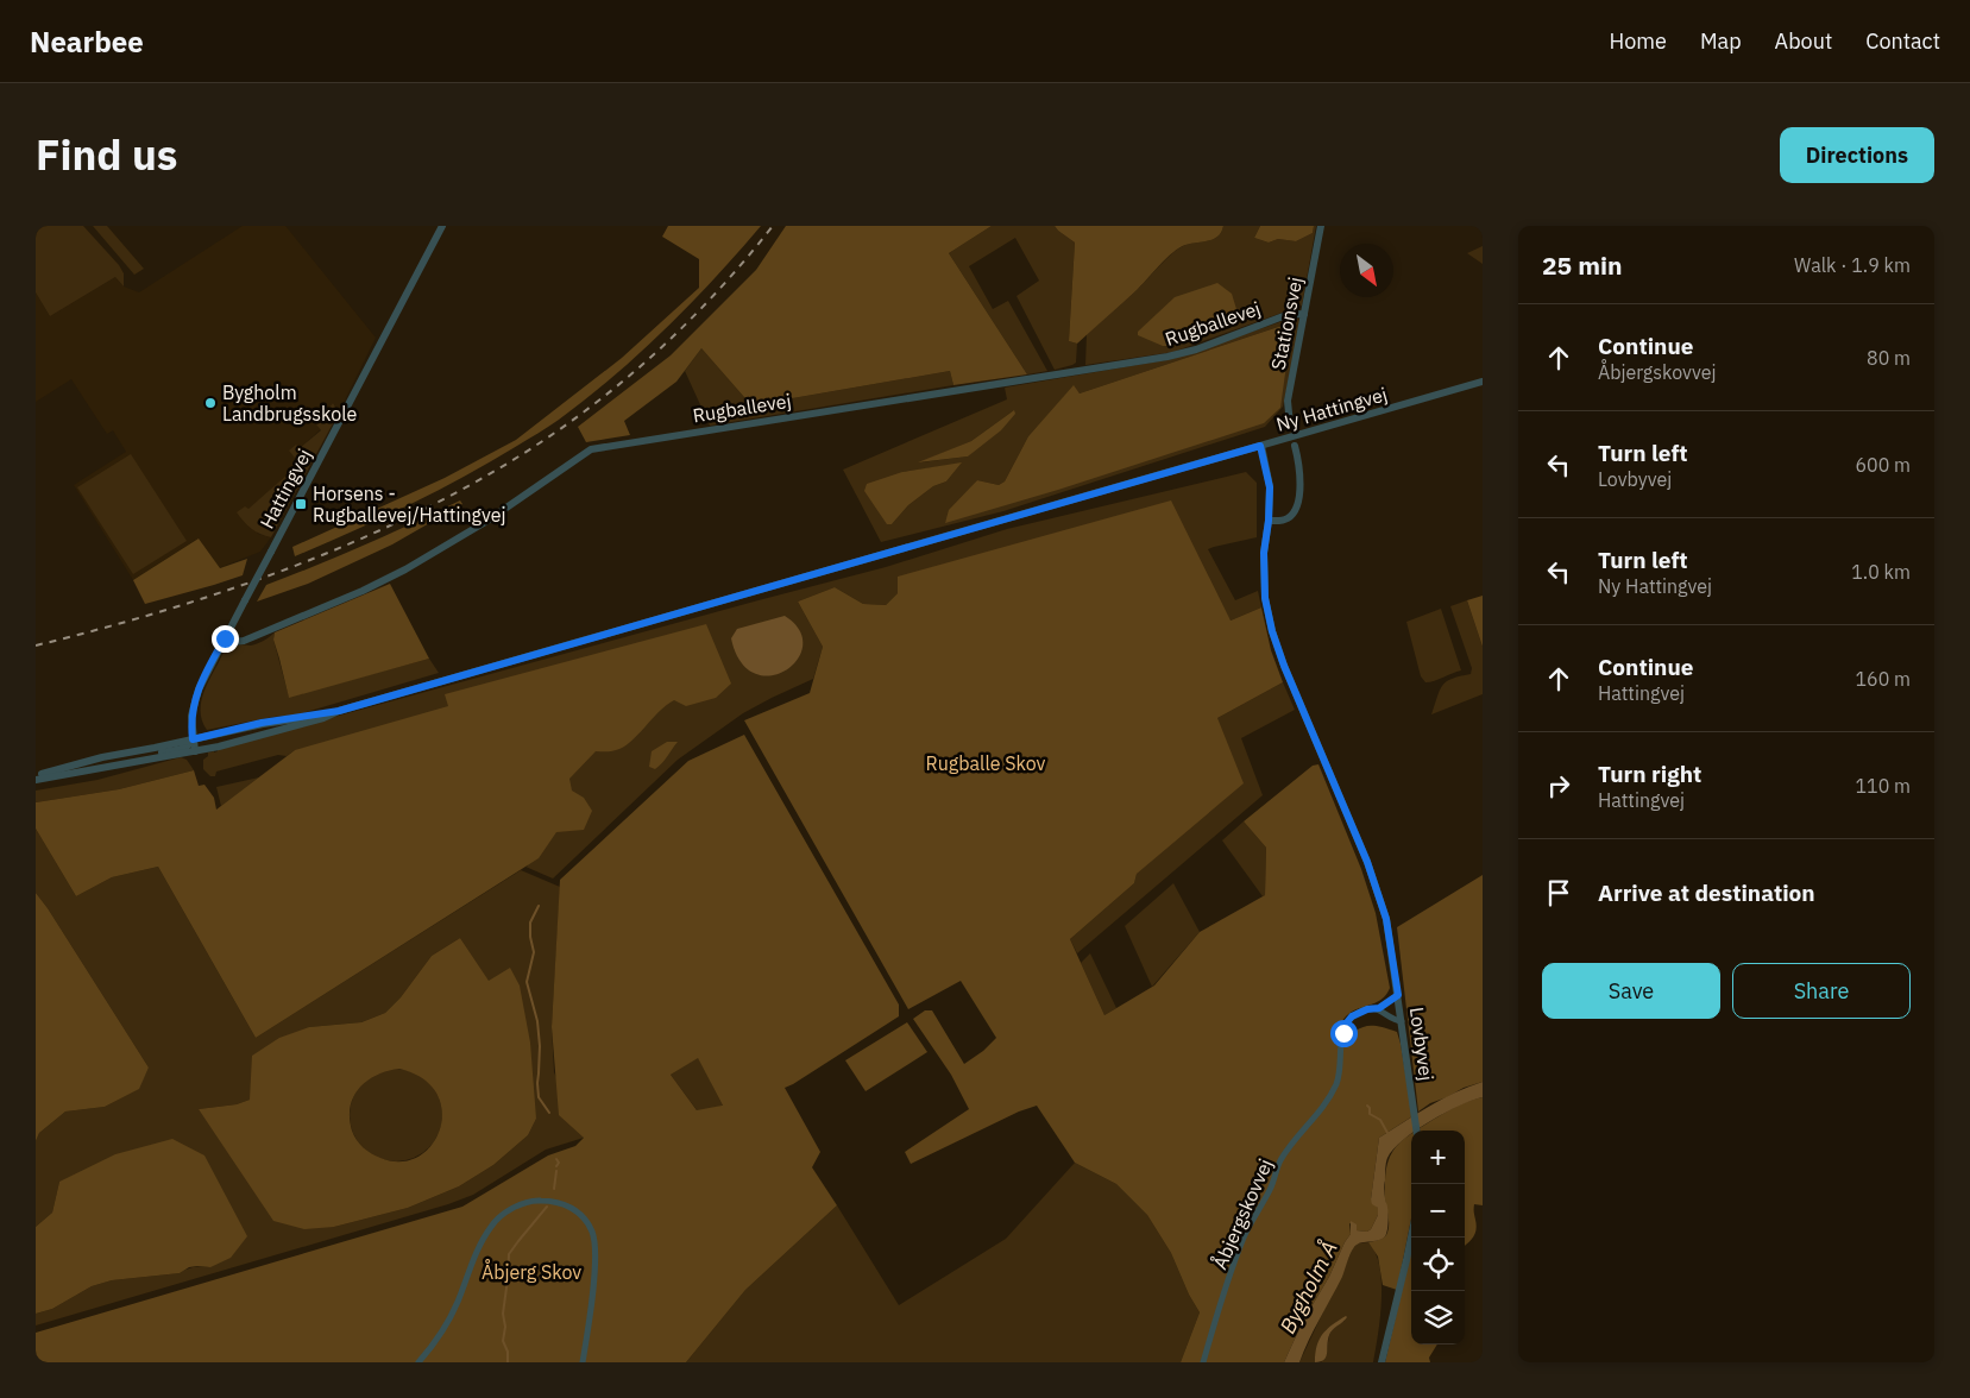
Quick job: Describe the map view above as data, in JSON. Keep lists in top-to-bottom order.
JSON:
{
  "streets": {
    "street": [
      "Rugballevej",
      "Stationsvej",
      "Ny Hattingvej",
      "Hattingvej",
      "Lovbyvej",
      "Åbjergskovvej"
    ]
  },
  "crossings": [
    ["Rugballevej", "Stationsvej"],
    ["Rugballevej", "Hattingvej"],
    ["Ny Hattingvej", "Hattingvej"],
    ["Ny Hattingvej", "Lovbyvej"],
    ["Lovbyvej", "Åbjergskovvej"]
  ],
  "water": ["Bygholm Å"],
  "parks": ["Rugballe Skov", "Åbjerg Skov"],
  "places": {
    "other": ["Bygholm Landbrugsskole"],
    "transit": ["Horsens - Rugballevej/Hattingvej"]
  },
  "north": "bottom right",
  "page": {
    "header": "Nearbee",
    "nav": [
      "Home",
      "Map",
      "About",
      "Contact"
    ],
    "title": "Find us",
    "buttons": [
      "Directions",
      ["Save", "Share"]
    ],
    "heading": ["25 min", "Walk · 1.9 km"],
    "list": [
      ["Continue", "Åbjergskovvej", "80 m"],
      ["Turn left", "Lovbyvej", "600 m"],
      ["Turn left", "Ny Hattingvej", "1.0 km"],
      ["Continue", "Hattingvej", "160 m"],
      ["Turn right", "Hattingvej", "110 m"],
      "Arrive at destination"
    ],
    "map_buttons": ["+", "−"]
  }
}
